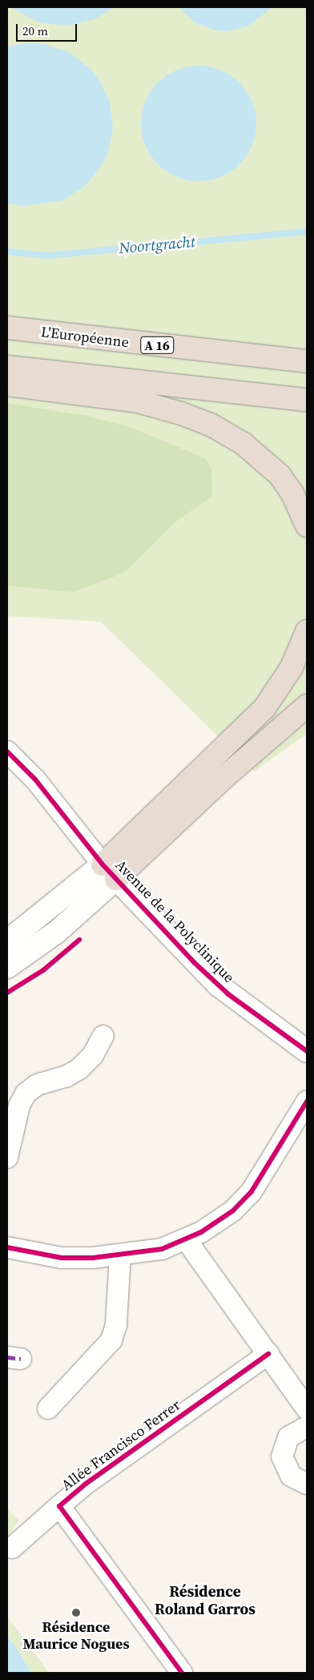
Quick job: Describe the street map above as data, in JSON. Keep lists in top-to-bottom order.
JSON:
{
  "streets": {
    "highway": ["L'Européenne", "A 16"],
    "street": ["Avenue de la Polyclinique", "Allée Francisco Ferrer"]
  },
  "districts": ["Résidence Roland Garros"],
  "water": ["Noortgracht"],
  "places": ["Résidence Maurice Nogues"],
  "scale_bar": "20 m"
}
